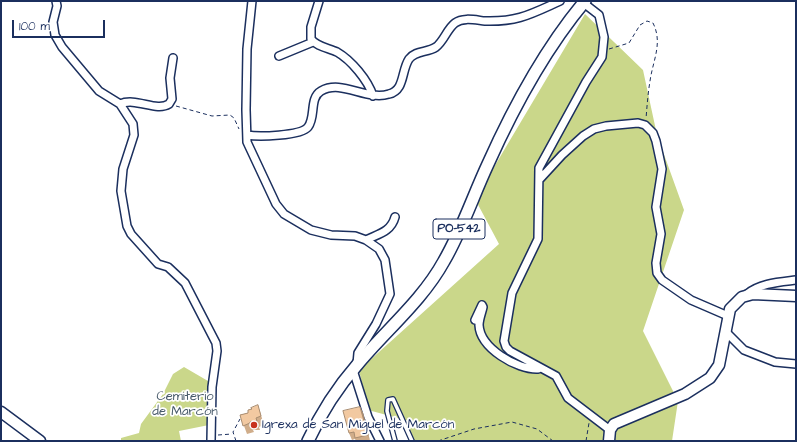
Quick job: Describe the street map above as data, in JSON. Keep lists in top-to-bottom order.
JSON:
{
  "streets": {
    "main road": ["PO-542"]
  },
  "parks": ["Cemiterio de Marcón"],
  "places": ["Igrexa de San Miguel de Marcón"],
  "scale_bar": "100 m"
}
